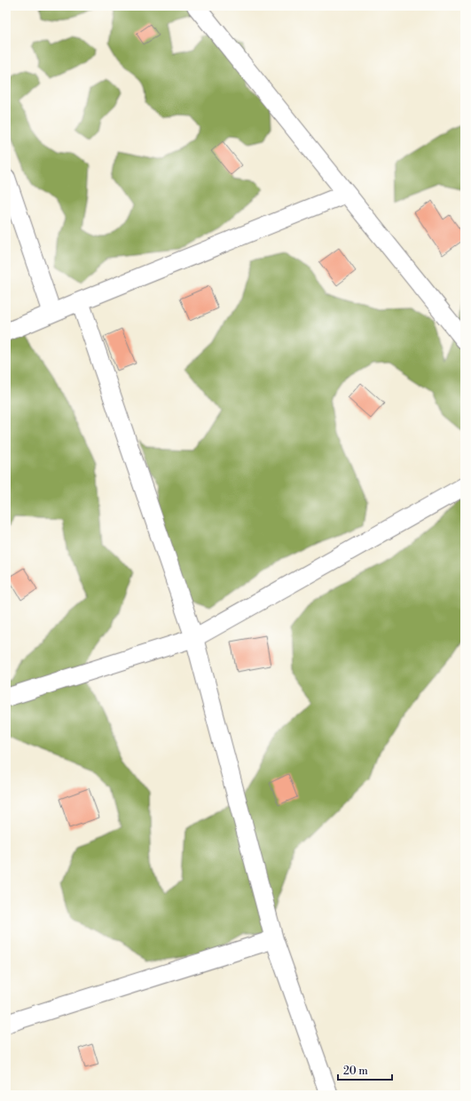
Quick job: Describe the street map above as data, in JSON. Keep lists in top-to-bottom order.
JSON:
{
  "scale_bar": "20 m"
}
